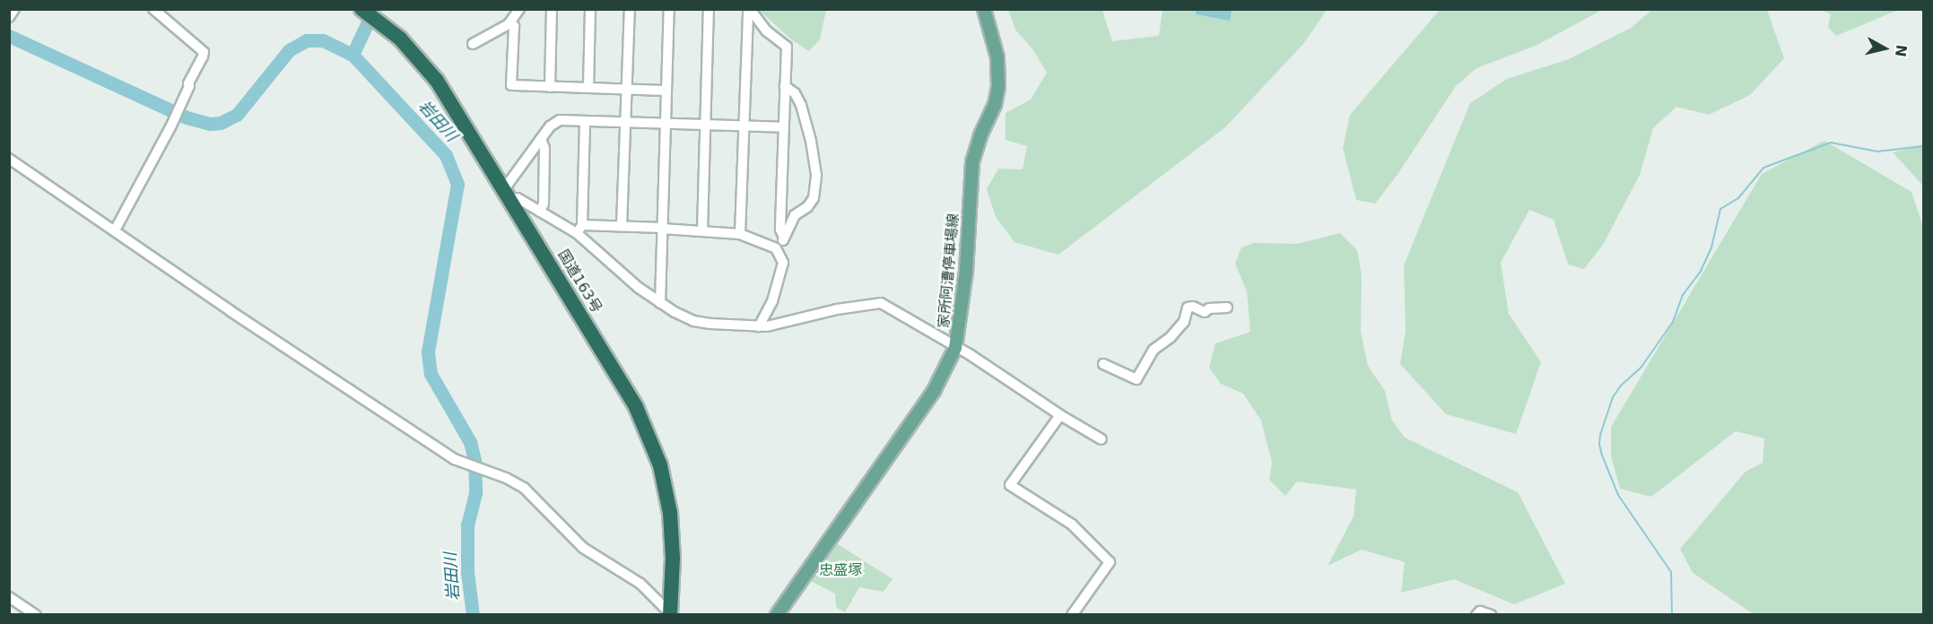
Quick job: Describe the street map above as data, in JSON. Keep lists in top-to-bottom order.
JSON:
{
  "streets": {
    "highway": ["国道163号"],
    "main road": ["家所阿漕停車場線"]
  },
  "water": ["岩田川"],
  "parks": ["忠盛塚"],
  "north": "right"
}
